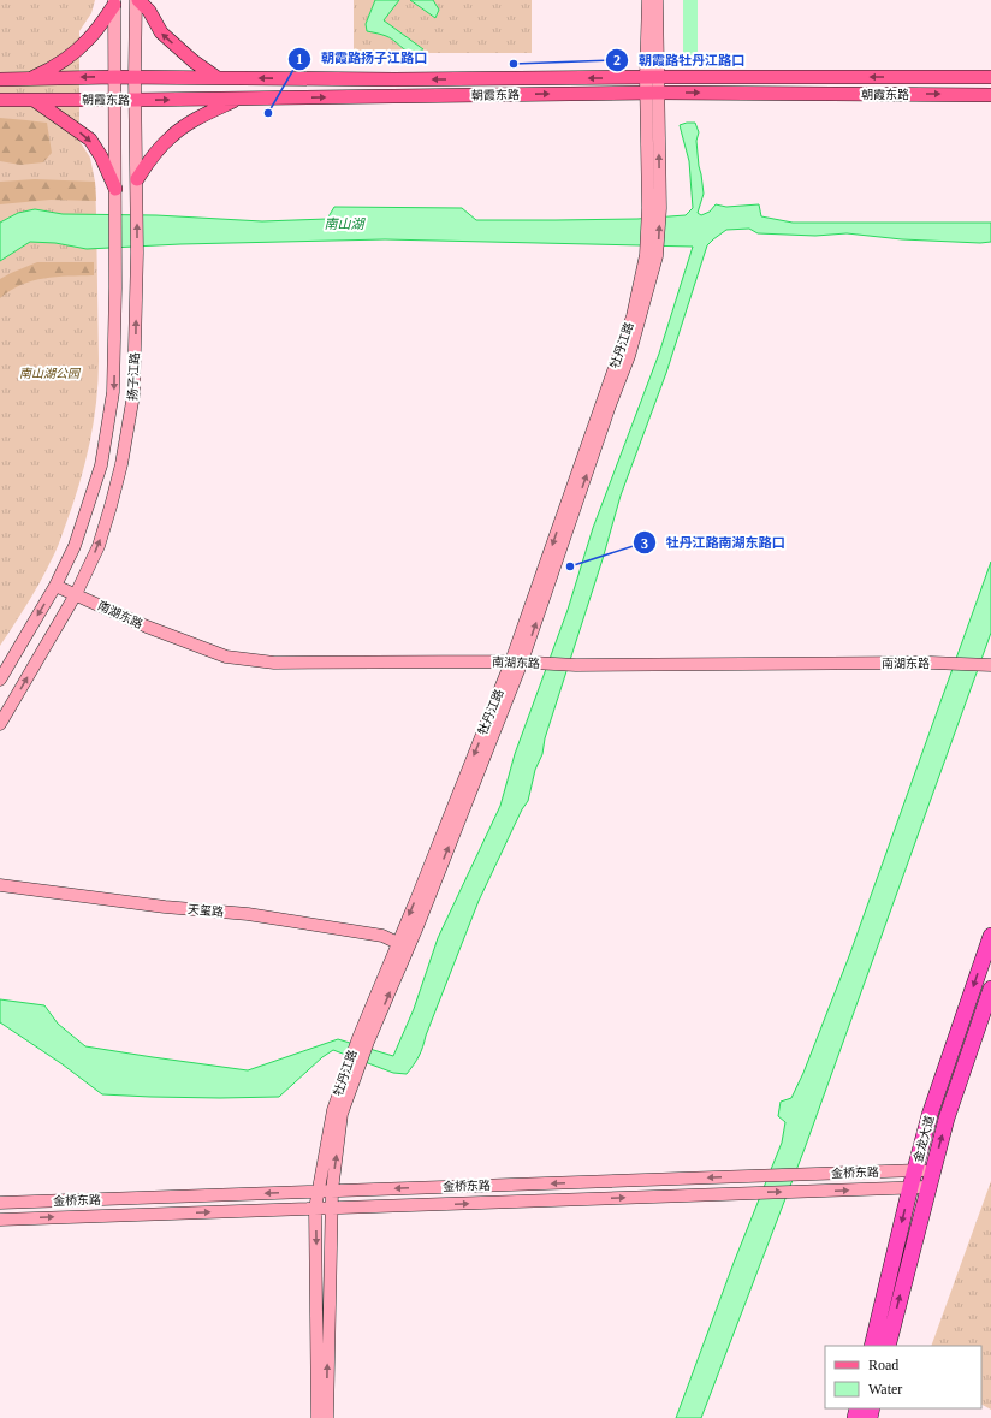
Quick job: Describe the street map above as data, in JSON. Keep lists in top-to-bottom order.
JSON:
{
  "streets": {
    "highway": ["金龙大道"],
    "main road": ["朝霞东路"],
    "street": [
      "牡丹江路",
      "扬子江路",
      "南湖东路",
      "天玺路",
      "金桥东路"
    ]
  },
  "crossings": [
    ["朝霞东路", "牡丹江路"],
    ["朝霞东路", "扬子江路"],
    ["牡丹江路", "南湖东路"],
    ["牡丹江路", "天玺路"],
    ["牡丹江路", "金桥东路"],
    ["扬子江路", "南湖东路"],
    ["金龙大道", "金桥东路"]
  ],
  "water": ["南山湖"],
  "parks": ["南山湖公园"],
  "places": ["朝霞路牡丹江路口", "朝霞路扬子江路口", "牡丹江路南湖东路口"],
  "legend": ["Road", "Water"]
}
